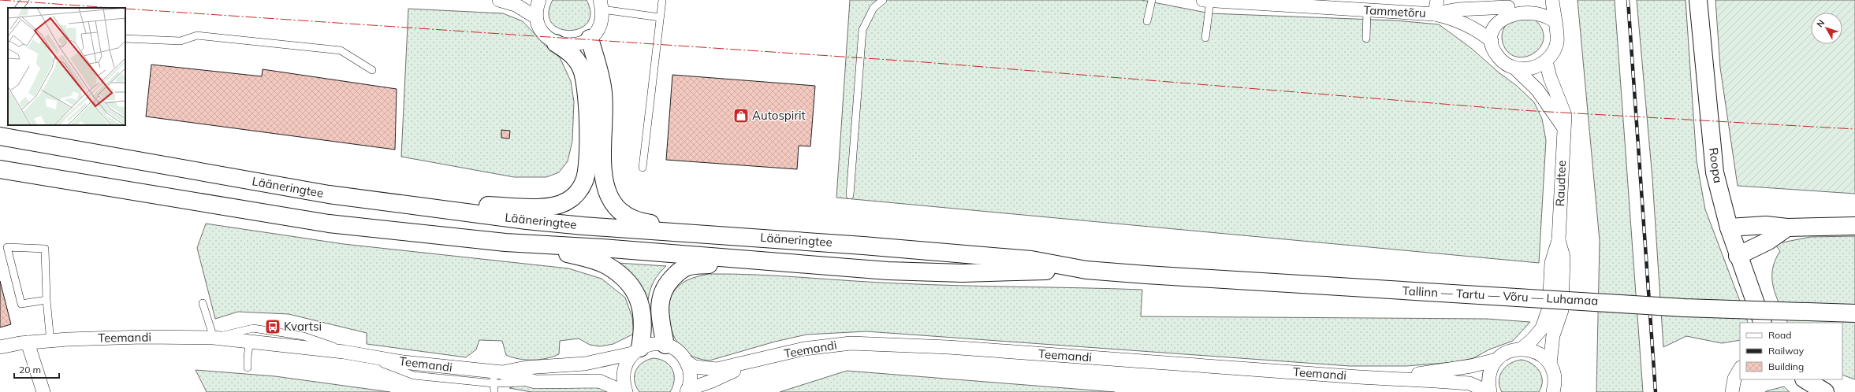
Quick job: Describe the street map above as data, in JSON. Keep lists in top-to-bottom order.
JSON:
{
  "streets": {
    "main road": ["Roopa", "Lääneringtee", "Tallinn — Tartu — Võru — Luhamaa"],
    "street": ["Tammetõru", "Raudtee", "Teemandi"]
  },
  "crossings": [
    ["Tammetõru", "Raudtee"],
    ["Raudtee", "Teemandi"],
    ["Lääneringtee", "Tallinn — Tartu — Võru — Luhamaa"]
  ],
  "places": {
    "shop": ["Autospirit"],
    "bus stop": ["Kvartsi"]
  },
  "legend": ["Road", "Railway", "Building"],
  "scale_bar": "20 m",
  "north": "top left"
}
